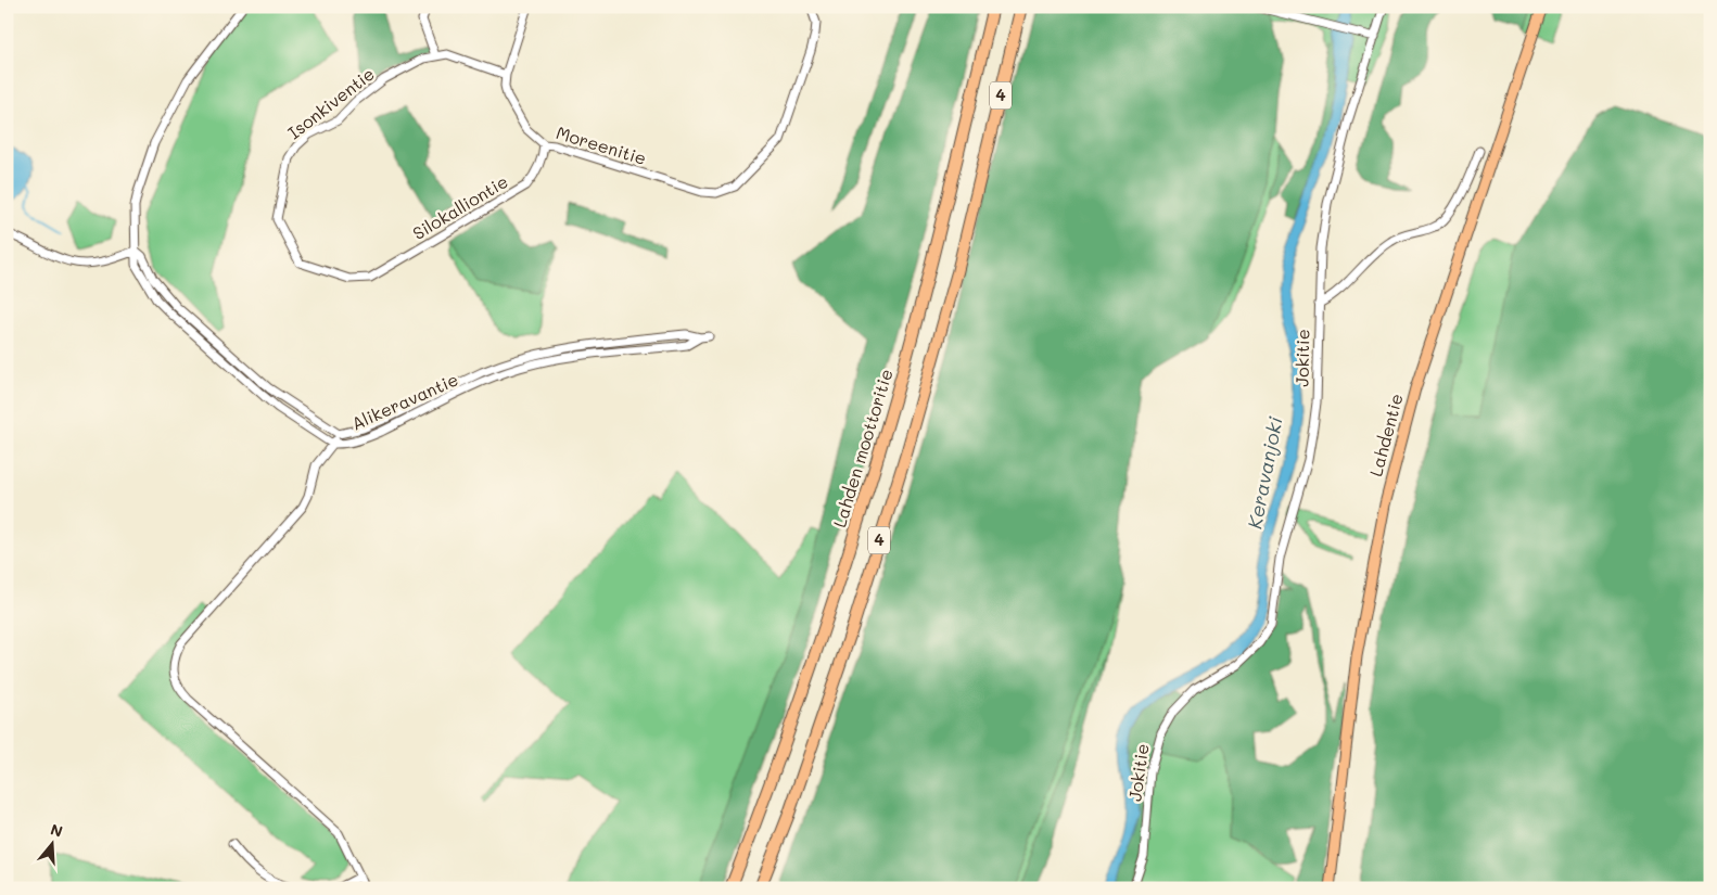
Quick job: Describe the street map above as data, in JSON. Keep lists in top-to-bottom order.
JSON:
{
  "streets": {
    "highway": ["4", "Lahden moottoritie"],
    "main road": ["Lahdentie"],
    "street": [
      "Isonkiventie",
      "Moreenitie",
      "Silokalliontie",
      "Jokitie",
      "Alikeravantie"
    ]
  },
  "crossings": [
    ["Isonkiventie", "Silokalliontie"],
    ["Moreenitie", "Silokalliontie"]
  ],
  "water": ["Keravanjoki"],
  "north": "top"
}
